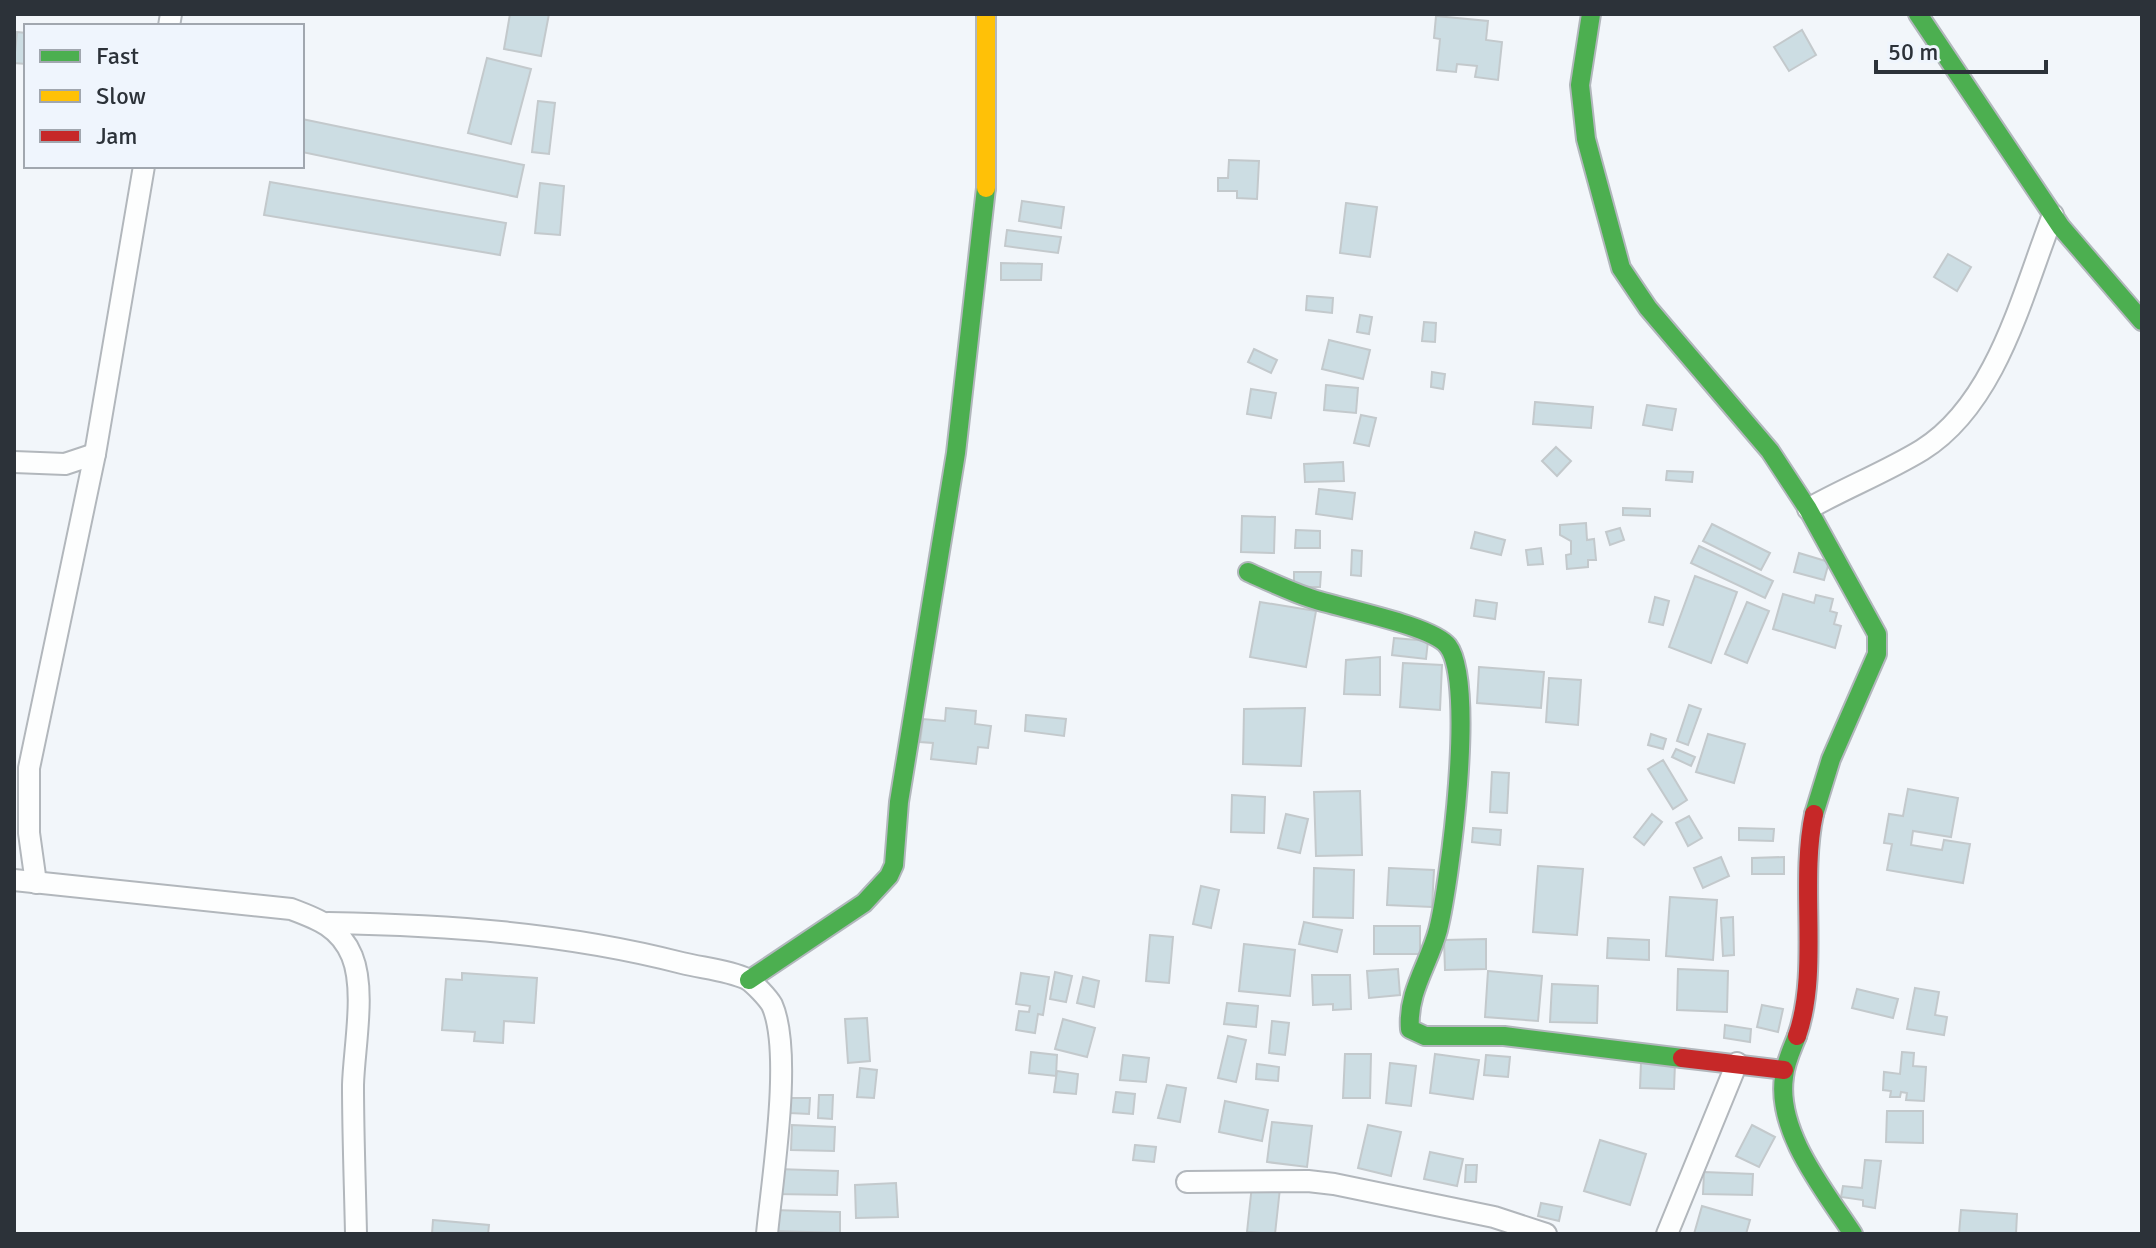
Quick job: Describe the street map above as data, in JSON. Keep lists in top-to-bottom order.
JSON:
{
  "legend": ["Fast", "Slow", "Jam"],
  "scale_bar": "50 m"
}
